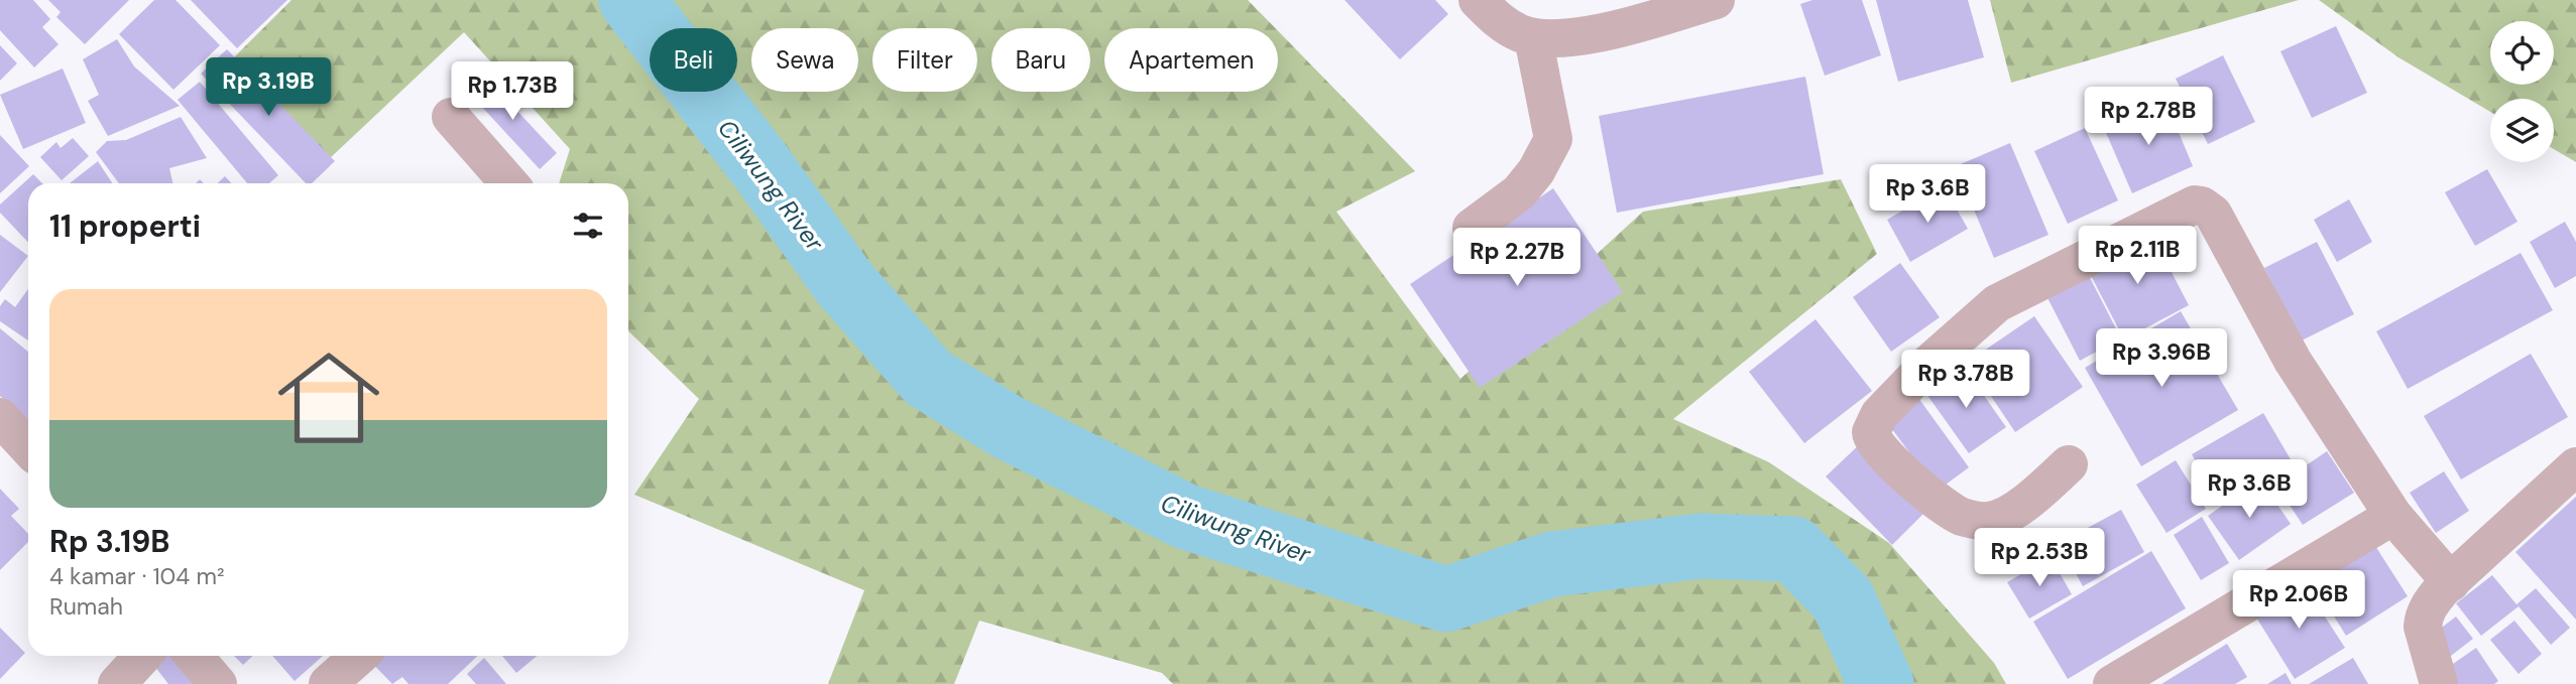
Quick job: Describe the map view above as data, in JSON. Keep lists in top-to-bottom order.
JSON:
{
  "water": ["Ciliwung River"],
  "page": {
    "chip": [
      "Beli",
      "Sewa",
      "Filter",
      "Baru",
      "Apartemen"
    ],
    "price": [
      "Rp 3.19B",
      "Rp 1.73B",
      "Rp 2.78B",
      "Rp 3.6B",
      "Rp 2.11B",
      "Rp 2.27B",
      "Rp 3.96B",
      "Rp 3.78B",
      "Rp 3.6B",
      "Rp 2.53B",
      "Rp 2.06B"
    ],
    "heading": "11 properti",
    "list": [
      {
        "name": "Rp 3.19B",
        "note": "4 kamar · 104 m² · Rumah"
      }
    ]
  }
}
